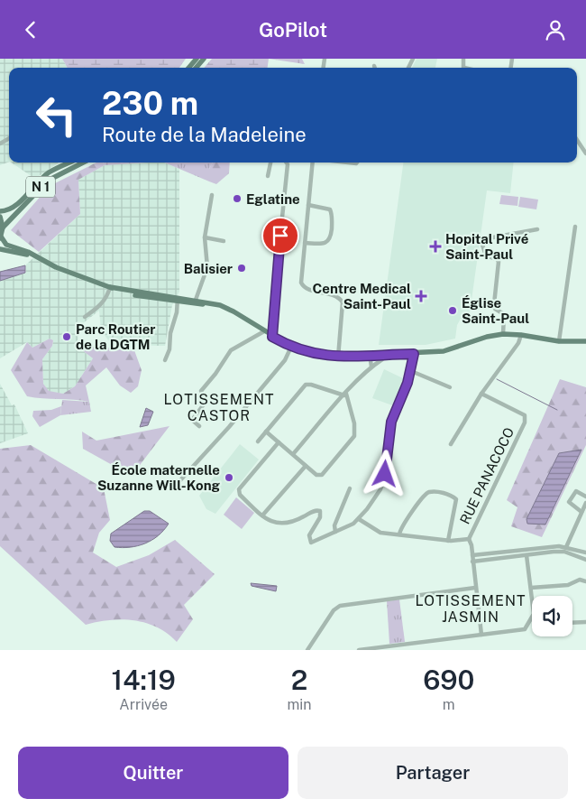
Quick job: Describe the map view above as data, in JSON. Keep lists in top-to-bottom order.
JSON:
{
  "streets": {
    "main road": ["N 1"],
    "street": ["RUE PANACOCO"]
  },
  "districts": ["LOTISSEMENT CASTOR", "LOTISSEMENT JASMIN"],
  "places": {
    "other": [
      "Eglatine",
      "Balisier",
      "Église Saint-Paul",
      "Parc Routier de la DGTM",
      "École maternelle Suzanne Will-Kong"
    ],
    "health": ["Hopital Privé Saint-Paul", "Centre Medical Saint-Paul"]
  },
  "page": {
    "header": "GoPilot",
    "turn": ["230 m", "Route de la Madeleine"],
    "eta": [
      "14:19",
      "Arrivée",
      "2",
      "min",
      "690",
      "m"
    ],
    "buttons": ["Quitter", "Partager"]
  }
}
